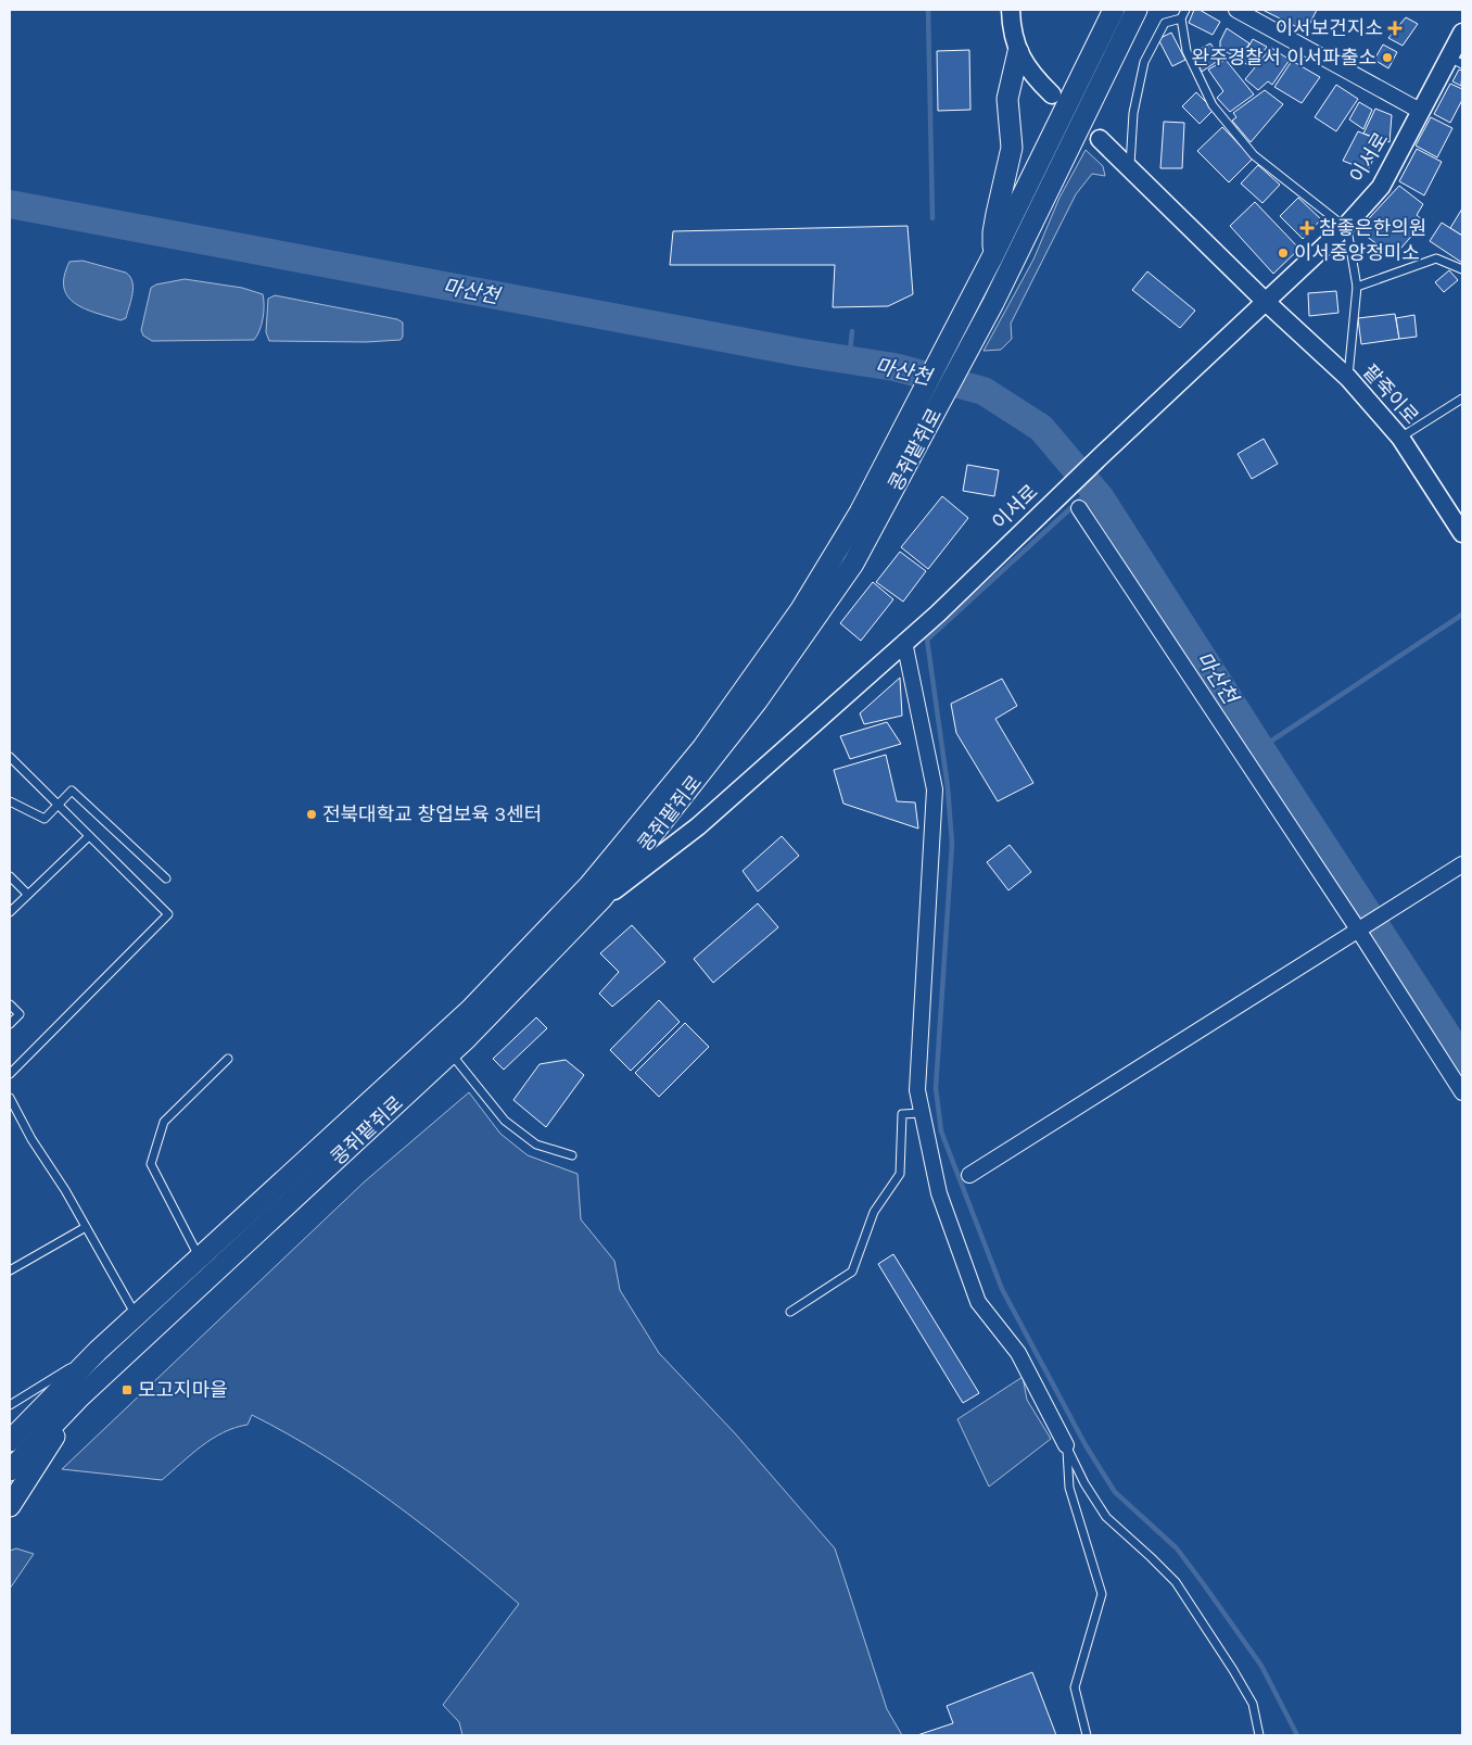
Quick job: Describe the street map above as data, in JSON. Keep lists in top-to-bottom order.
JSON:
{
  "streets": {
    "main road": ["콩쥐팥쥐로"],
    "street": ["이서로", "팥죽이로"]
  },
  "crossings": [
    ["이서로", "팥죽이로"],
    ["이서로", "콩쥐팥쥐로"]
  ],
  "water": ["마산천"],
  "places": {
    "health": ["이서보건지소", "참좋은한의원"],
    "other": ["완주경찰서 이서파출소", "이서중앙정미소", "전북대학교 창업보육 3센터"],
    "transit": ["모고지마을"]
  }
}
